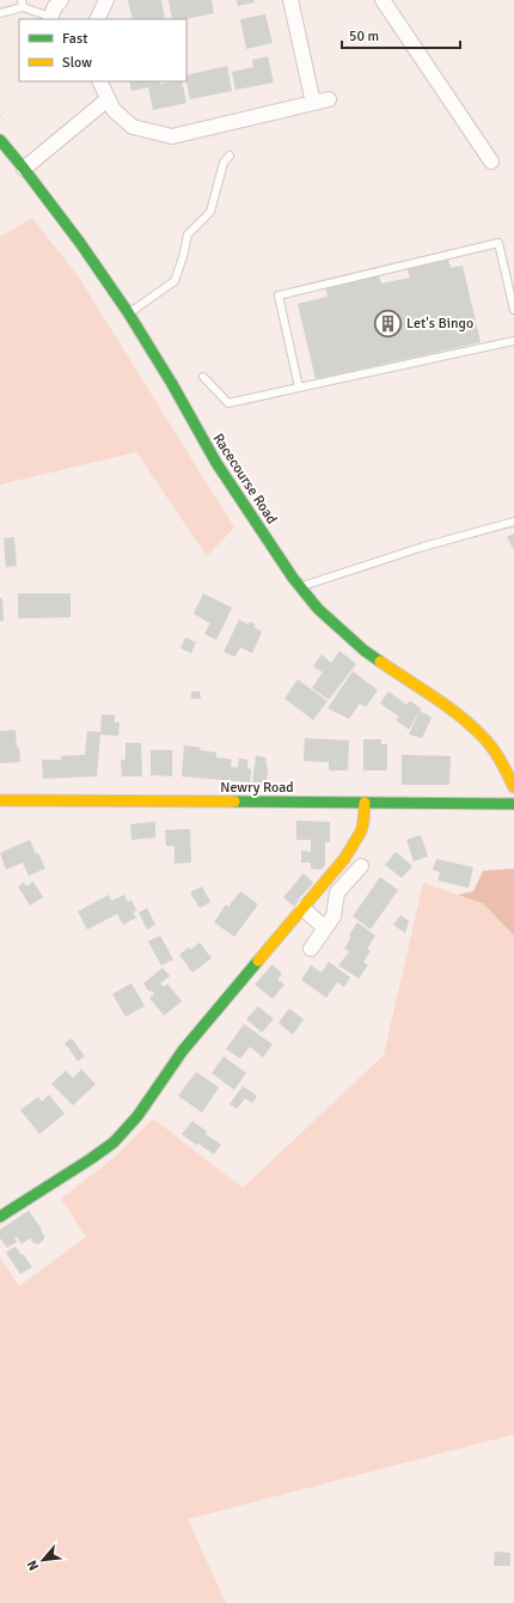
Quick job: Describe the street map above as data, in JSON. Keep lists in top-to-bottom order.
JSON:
{
  "streets": {
    "street": ["Racecourse Road", "Newry Road"]
  },
  "places": {
    "building": ["Let's Bingo"]
  },
  "legend": ["Fast", "Slow"],
  "scale_bar": "50 m",
  "north": "bottom left"
}
